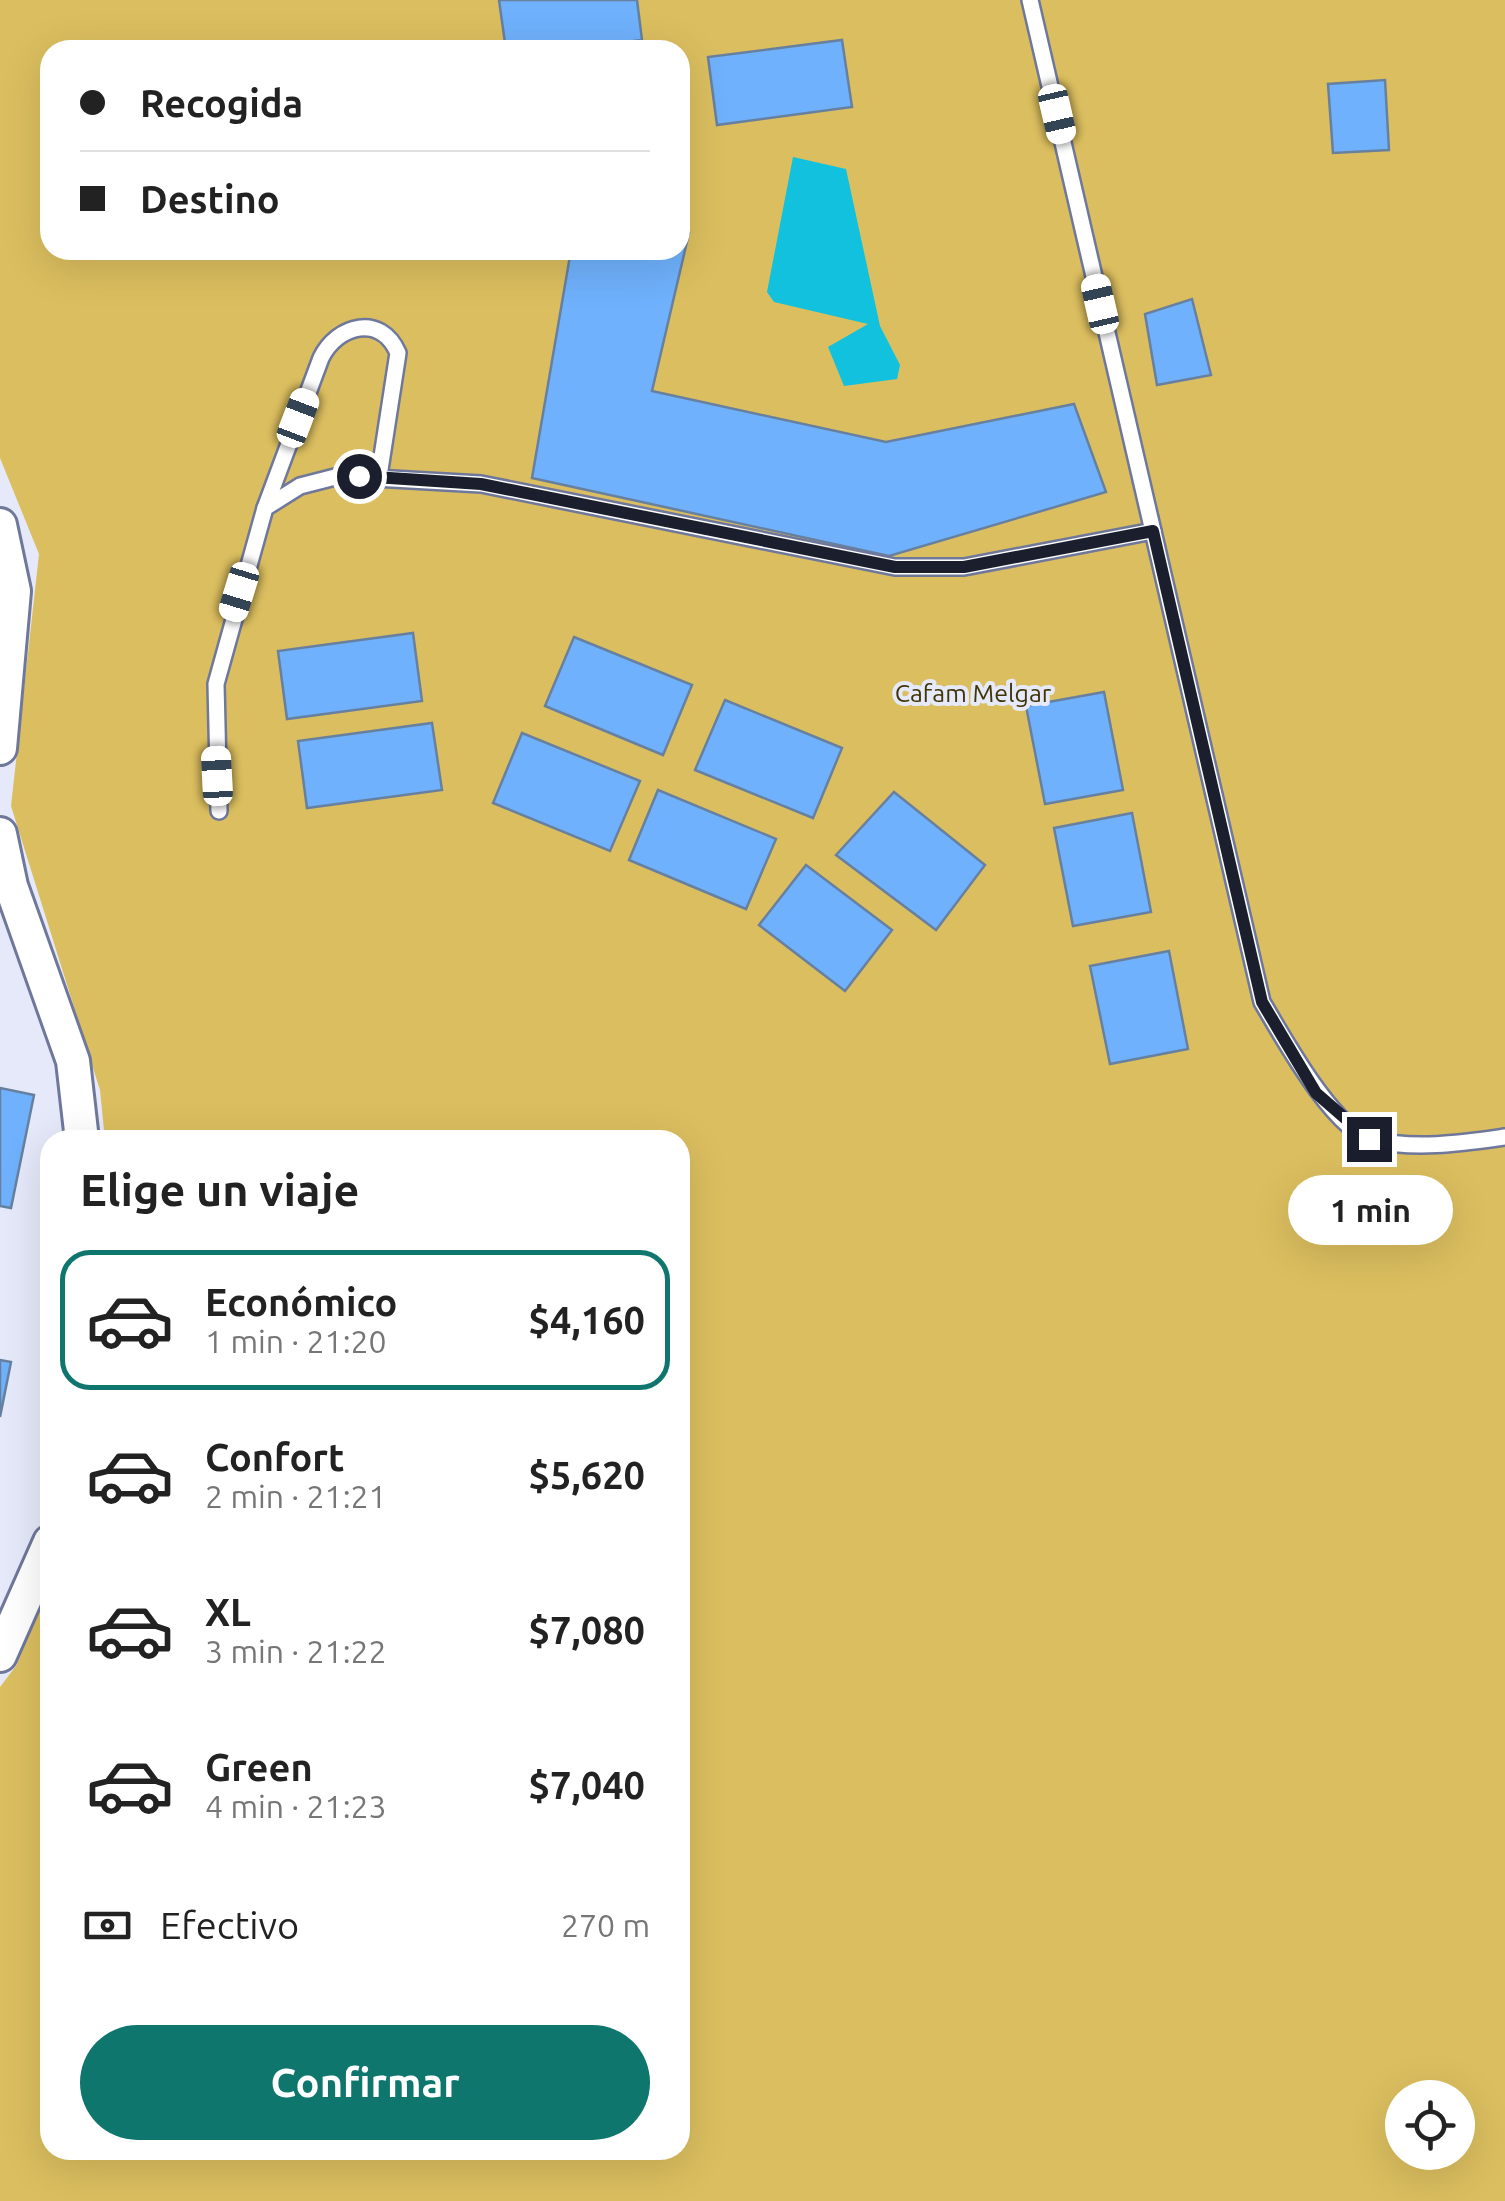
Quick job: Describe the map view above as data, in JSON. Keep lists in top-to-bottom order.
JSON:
{
  "parks": ["Cafam Melgar"],
  "page": {
    "banner": ["Recogida", "Destino"],
    "heading": "Elige un viaje",
    "bubble": "1 min",
    "list": [
      {
        "name": "Económico",
        "note": "1 min · 21:20",
        "value": "$4,160"
      },
      {
        "name": "Confort",
        "note": "2 min · 21:21",
        "value": "$5,620"
      },
      {
        "name": "XL",
        "note": "3 min · 21:22",
        "value": "$7,080"
      },
      {
        "name": "Green",
        "note": "4 min · 21:23",
        "value": "$7,040"
      }
    ],
    "pay": ["Efectivo", "270 m"],
    "buttons": "Confirmar"
  }
}
